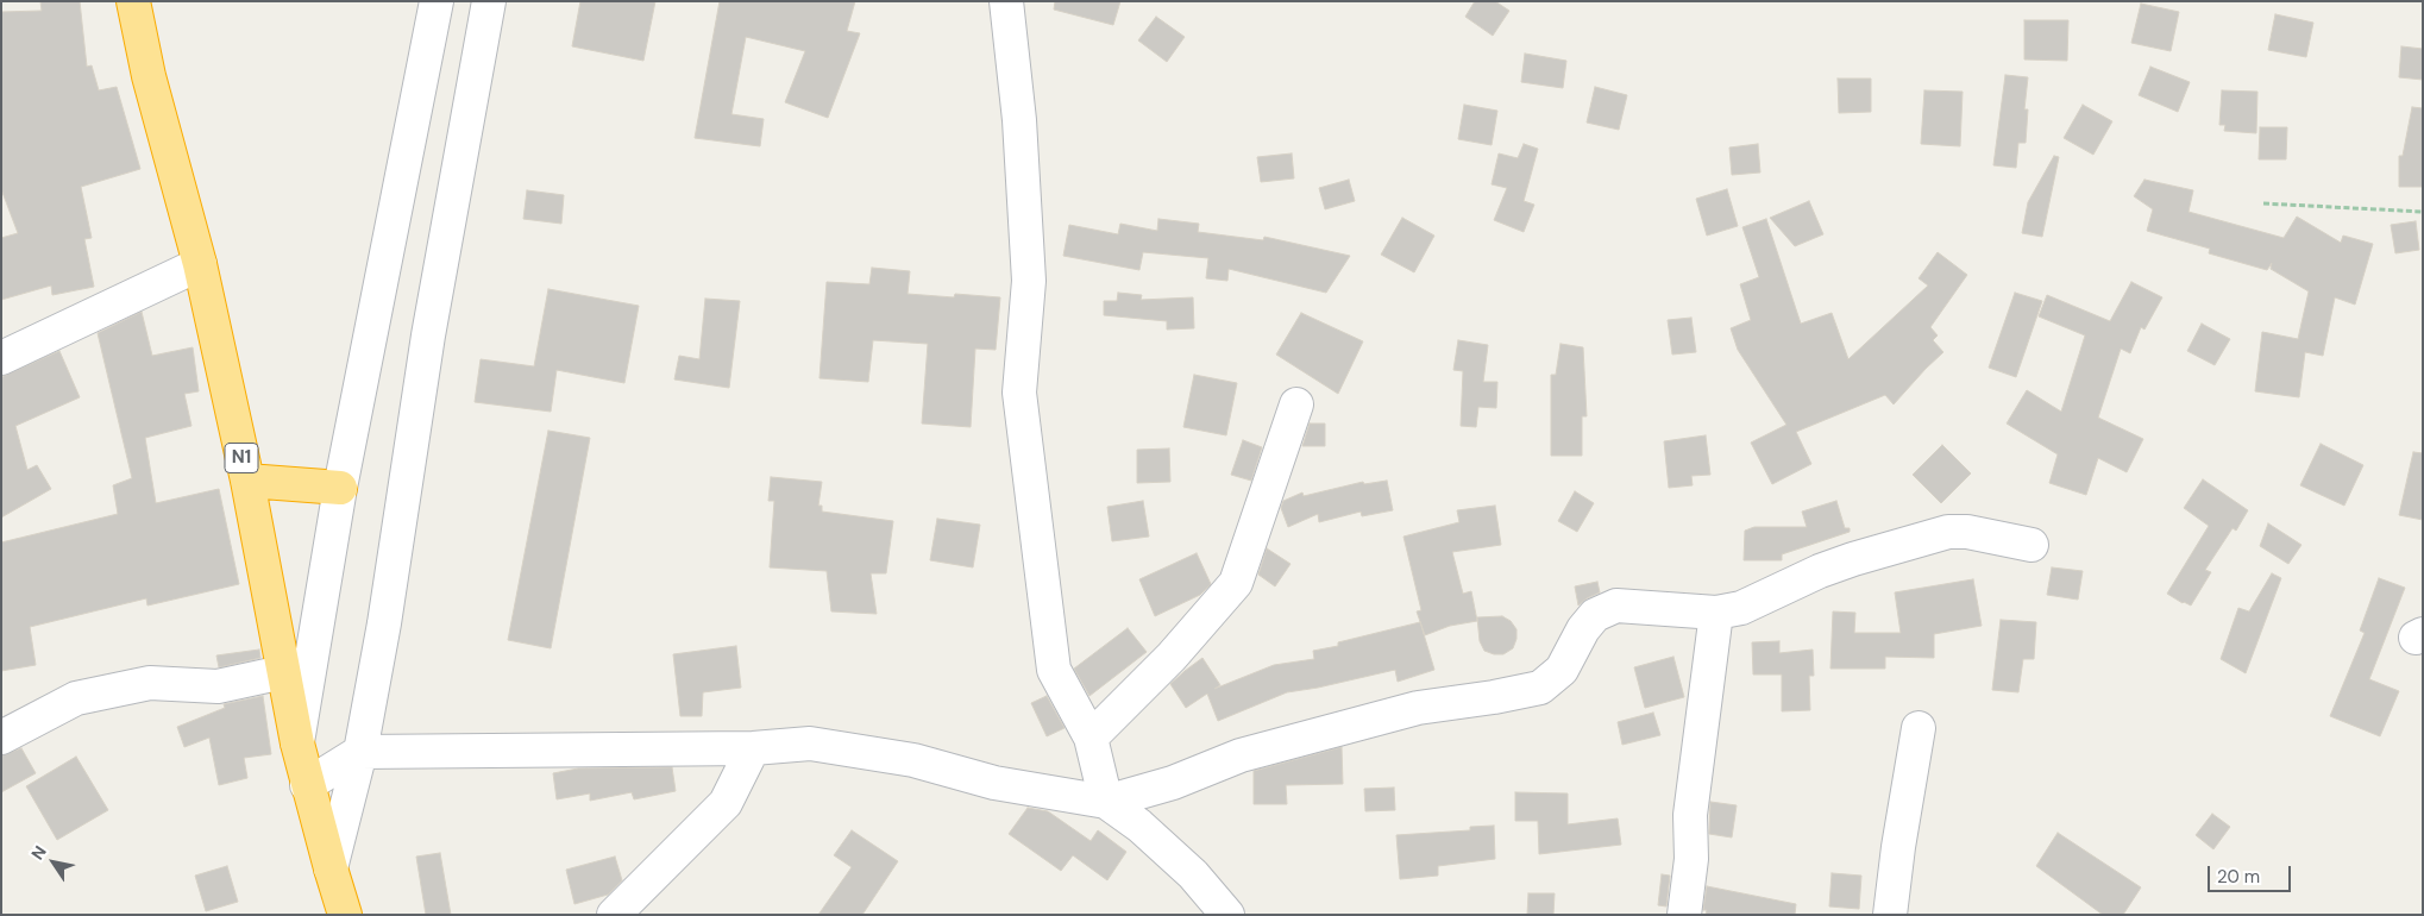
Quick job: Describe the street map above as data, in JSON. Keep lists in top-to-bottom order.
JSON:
{
  "streets": {
    "highway": ["N1"]
  },
  "scale_bar": "20 m",
  "north": "top left"
}
